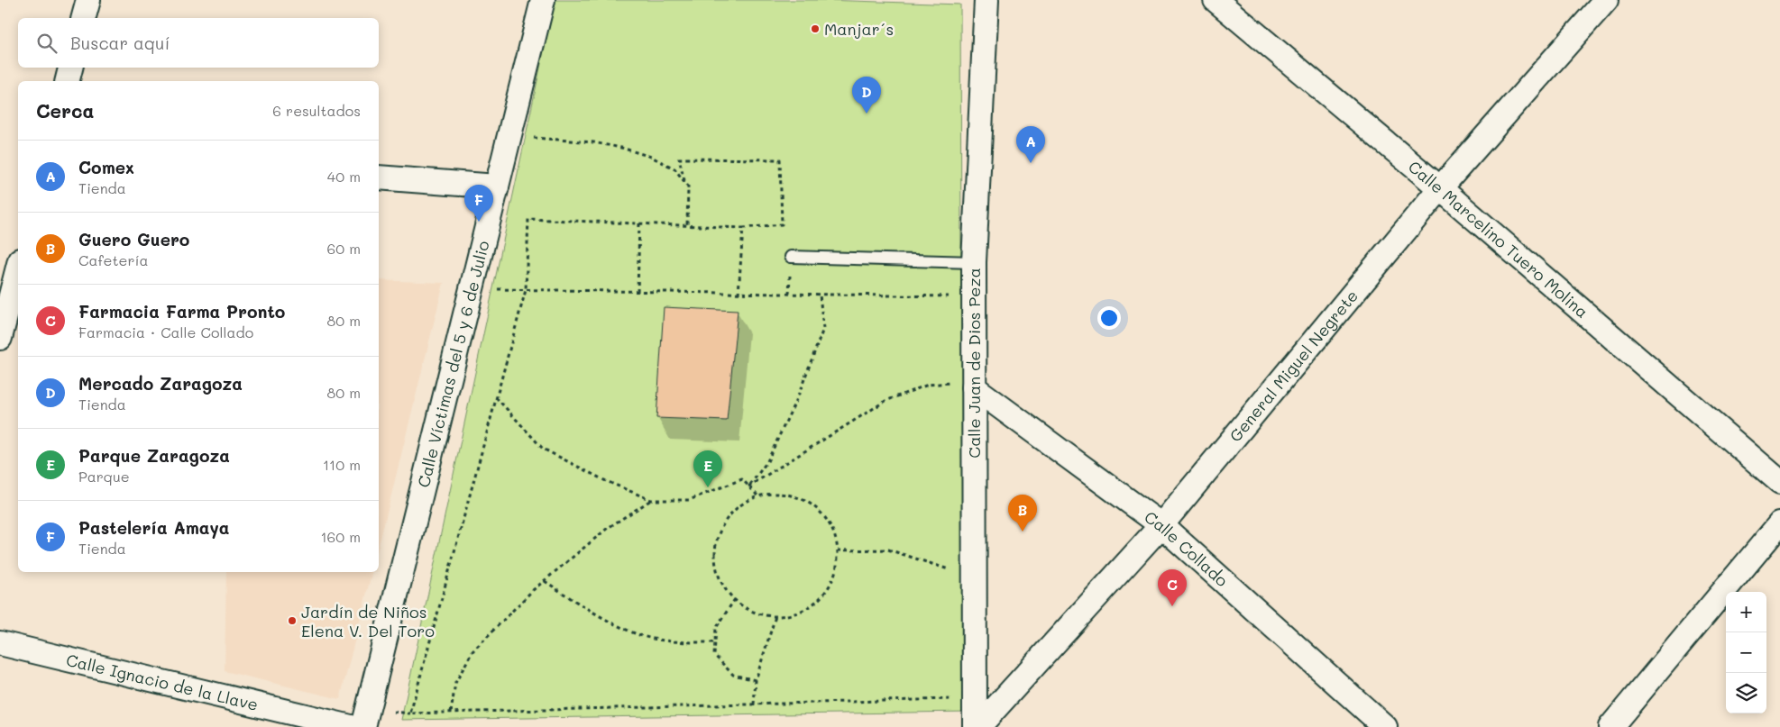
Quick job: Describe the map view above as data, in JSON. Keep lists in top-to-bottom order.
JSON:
{
  "streets": {
    "street": [
      "Calle Marcelino Tuero Molina",
      "Calle Víctimas del 5 y 6 de Julio",
      "Calle Juan de Dios Peza",
      "General Miguel Negrete",
      "Calle Collado",
      "Calle Ignacio de la Llave"
    ]
  },
  "crossings": [
    ["Calle Marcelino Tuero Molina", "General Miguel Negrete"],
    ["Calle Juan de Dios Peza", "Calle Collado"],
    ["General Miguel Negrete", "Calle Collado"]
  ],
  "places": ["Manjar´s", "Jardín de Niños Elena V. Del Toro"],
  "page": {
    "search": "Buscar aquí",
    "pins": [
      "D",
      "A",
      "F",
      "E",
      "B",
      "C"
    ],
    "heading": ["Cerca", "6 resultados"],
    "list": [
      {
        "mark": "A",
        "name": "Comex",
        "note": "Tienda",
        "value": "40 m"
      },
      {
        "mark": "B",
        "name": "Guero Guero",
        "note": "Cafetería",
        "value": "60 m"
      },
      {
        "mark": "C",
        "name": "Farmacia Farma Pronto",
        "note": "Farmacia · Calle Collado",
        "value": "80 m"
      },
      {
        "mark": "D",
        "name": "Mercado Zaragoza",
        "note": "Tienda",
        "value": "80 m"
      },
      {
        "mark": "E",
        "name": "Parque Zaragoza",
        "note": "Parque",
        "value": "110 m"
      },
      {
        "mark": "F",
        "name": "Pastelería Amaya",
        "note": "Tienda",
        "value": "160 m"
      }
    ],
    "map_buttons": ["+", "−"]
  }
}
